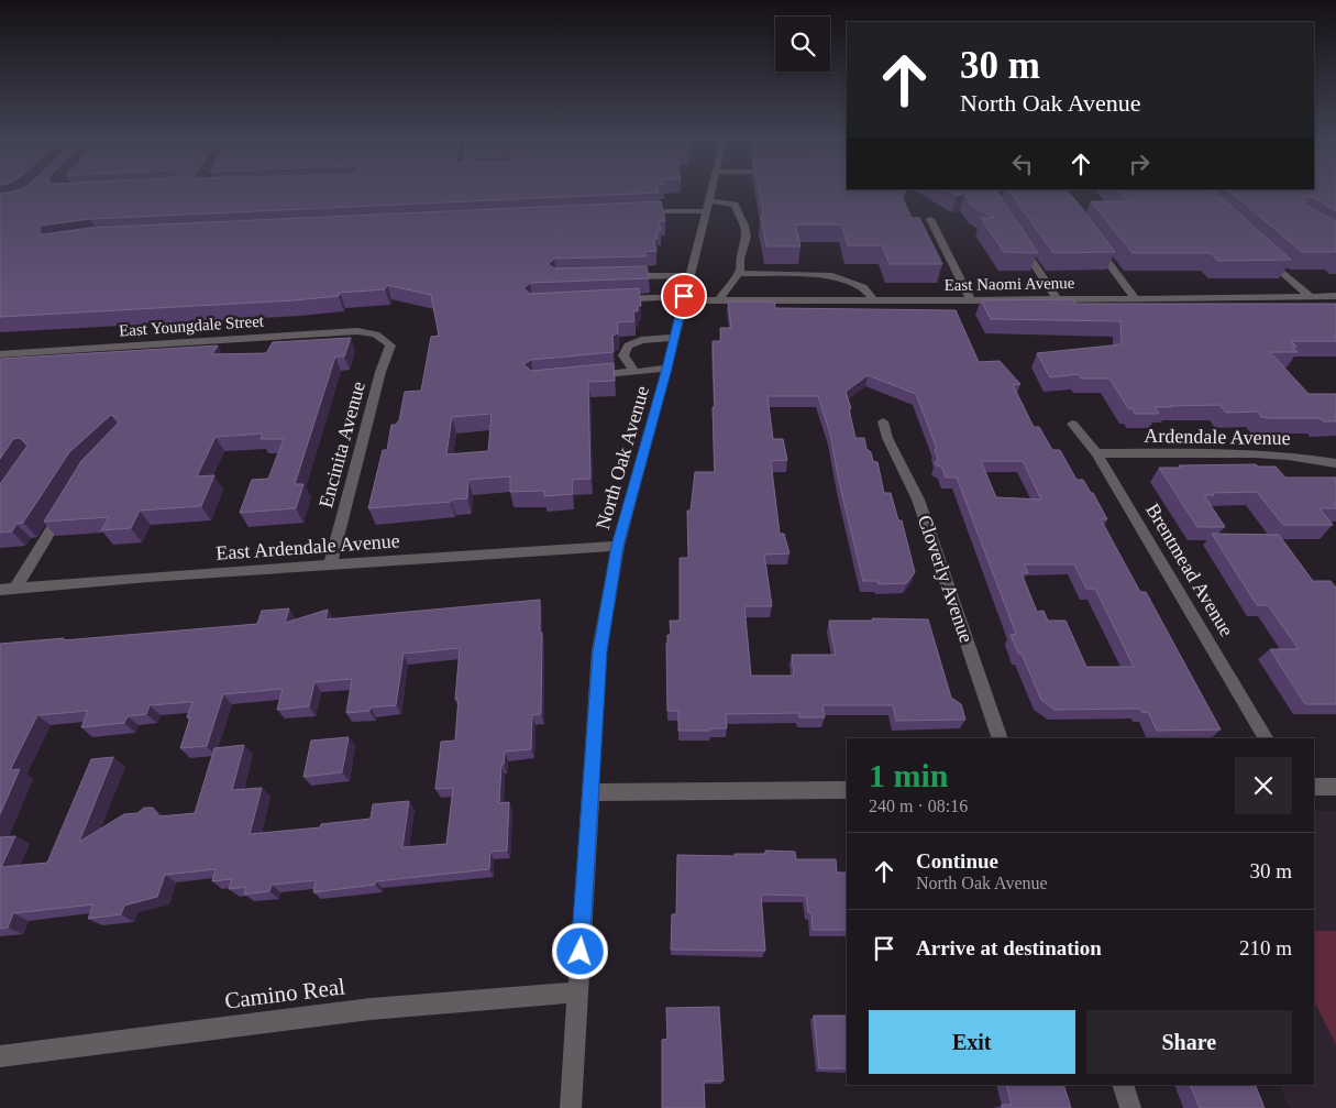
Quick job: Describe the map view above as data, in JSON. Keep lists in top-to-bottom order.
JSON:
{
  "streets": {
    "street": [
      "East Naomi Avenue",
      "East Youngdale Street",
      "Ardendale Avenue",
      "Encinita Avenue",
      "North Oak Avenue",
      "East Ardendale Avenue",
      "Brentmead Avenue",
      "Cloverly Avenue",
      "Camino Real"
    ]
  },
  "crossings": [
    ["East Naomi Avenue", "North Oak Avenue"],
    ["East Youngdale Street", "Encinita Avenue"],
    ["Ardendale Avenue", "Brentmead Avenue"],
    ["Encinita Avenue", "East Ardendale Avenue"],
    ["North Oak Avenue", "East Ardendale Avenue"],
    ["North Oak Avenue", "Camino Real"]
  ],
  "page": {
    "turn": ["30 m", "North Oak Avenue"],
    "heading": ["1 min", "240 m · 08:16"],
    "list": [
      {
        "name": "Continue",
        "note": "North Oak Avenue",
        "value": "30 m"
      },
      {
        "name": "Arrive at destination",
        "value": "210 m"
      }
    ],
    "buttons": ["Exit", "Share"]
  }
}
